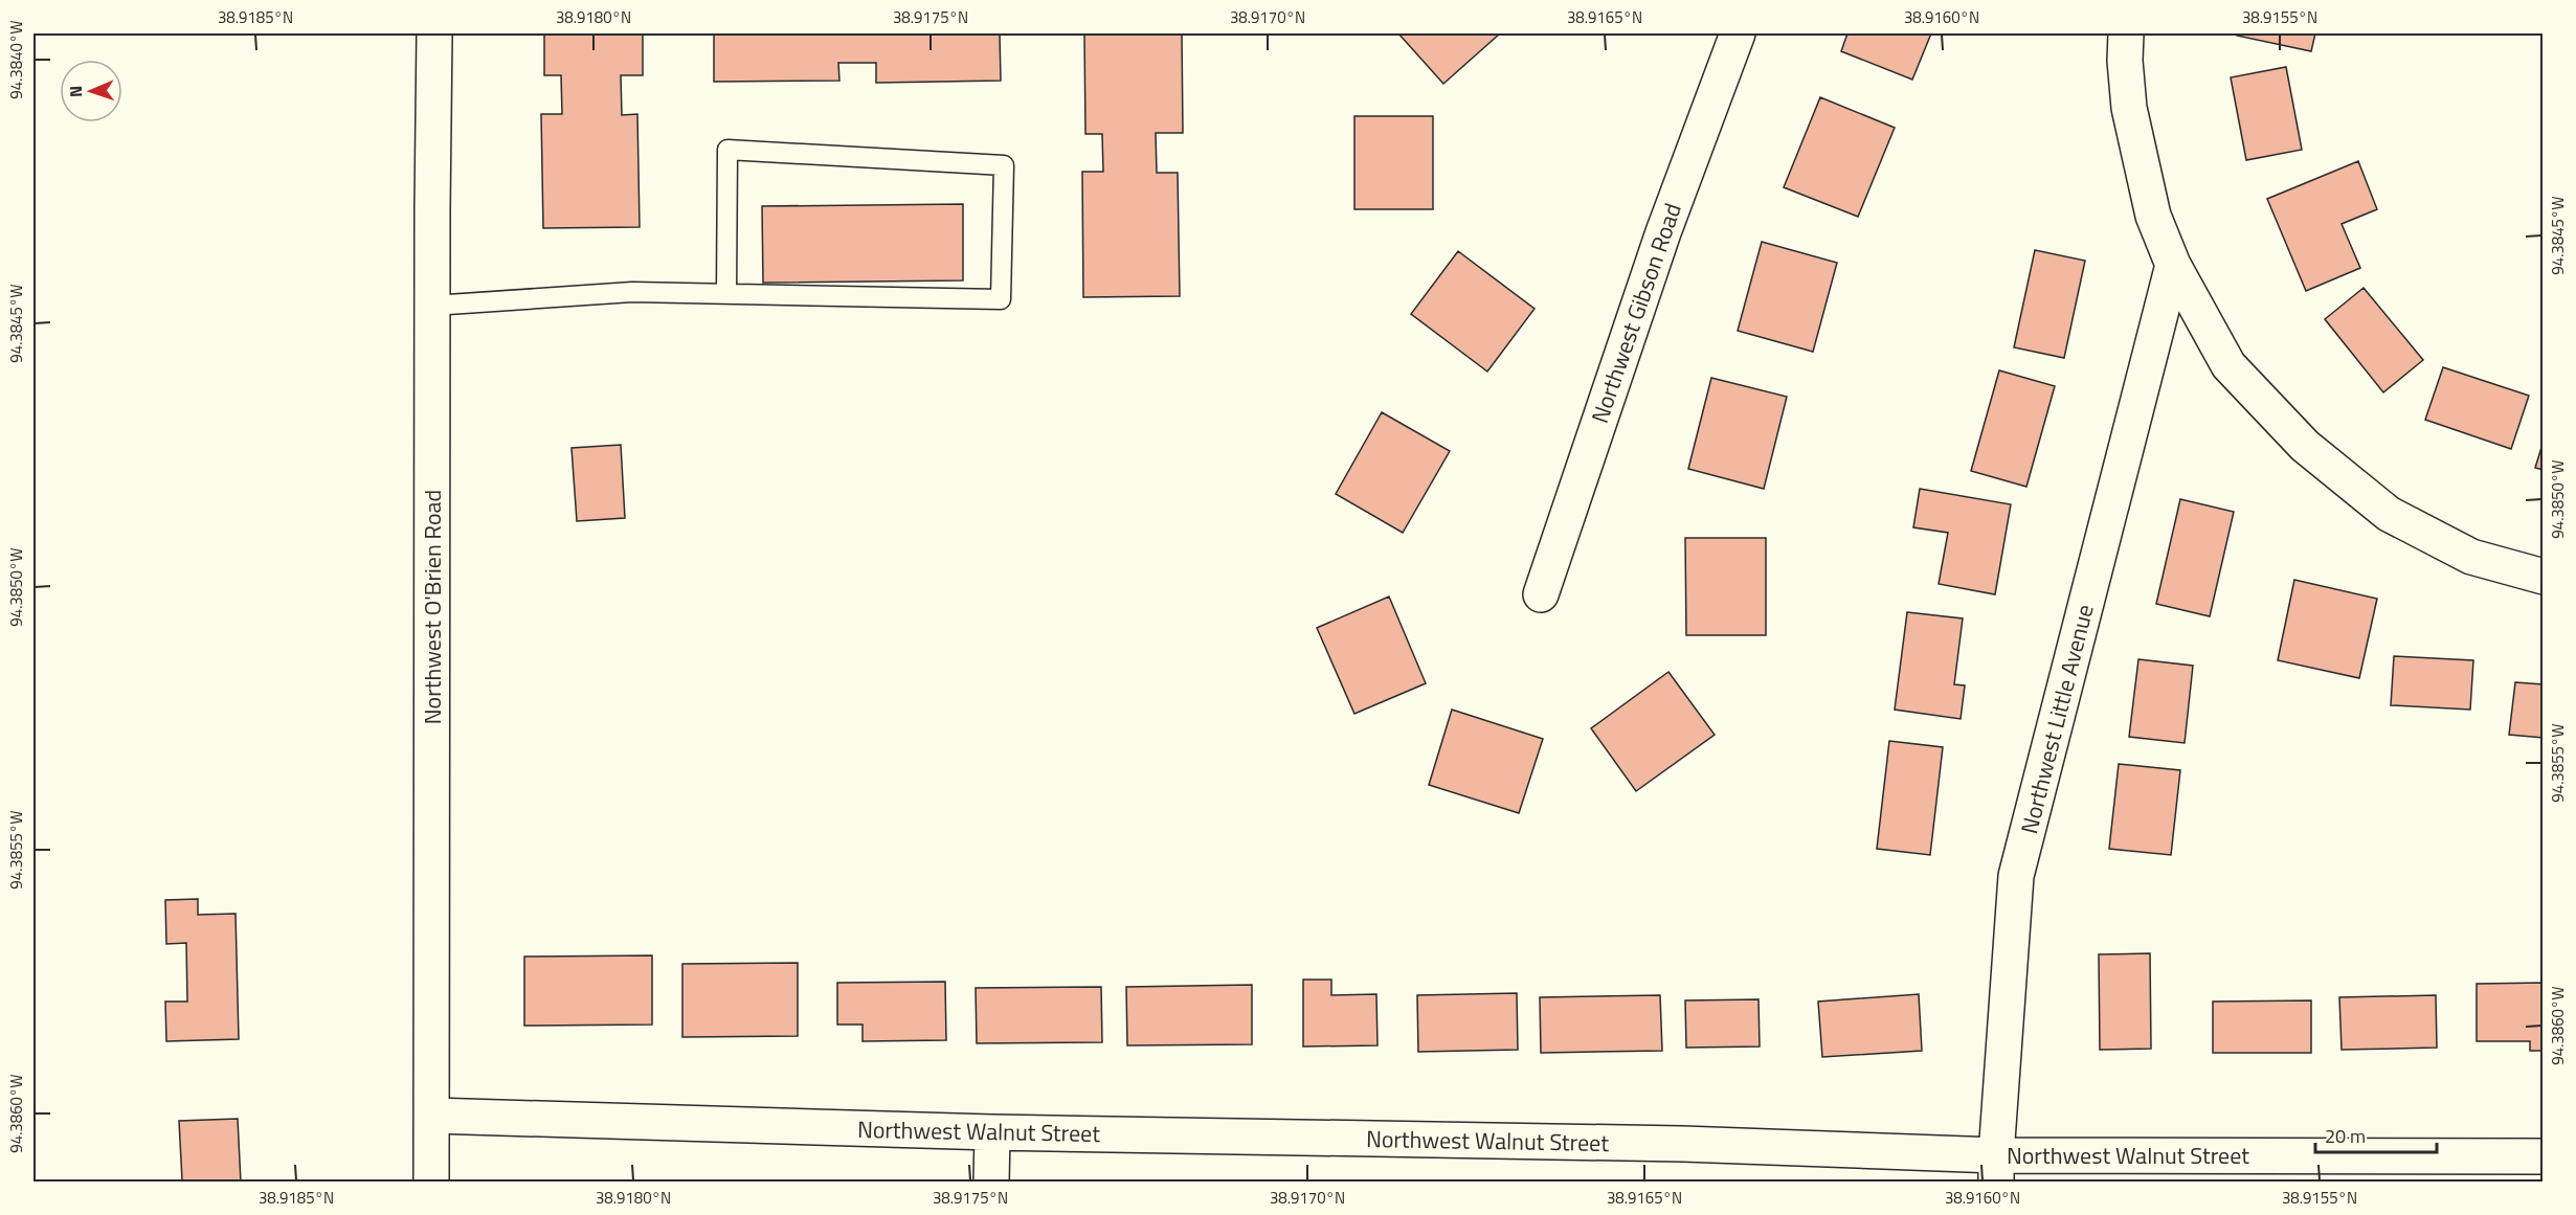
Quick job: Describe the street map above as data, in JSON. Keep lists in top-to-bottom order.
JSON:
{
  "streets": {
    "street": [
      "Northwest Gibson Road",
      "Northwest O'Brien Road",
      "Northwest Little Avenue",
      "Northwest Walnut Street"
    ]
  },
  "crossings": [
    ["Northwest O'Brien Road", "Northwest Walnut Street"],
    ["Northwest Little Avenue", "Northwest Walnut Street"]
  ],
  "scale_bar": "20 m",
  "north": "left",
  "coordinates": [
    "38.9185°N",
    "38.9180°N",
    "38.9175°N",
    "38.9170°N",
    "38.9165°N",
    "38.9160°N",
    "38.9155°N",
    "94.3840°W",
    "94.3845°W",
    "94.3850°W",
    "94.3855°W",
    "94.3860°W"
  ]
}
